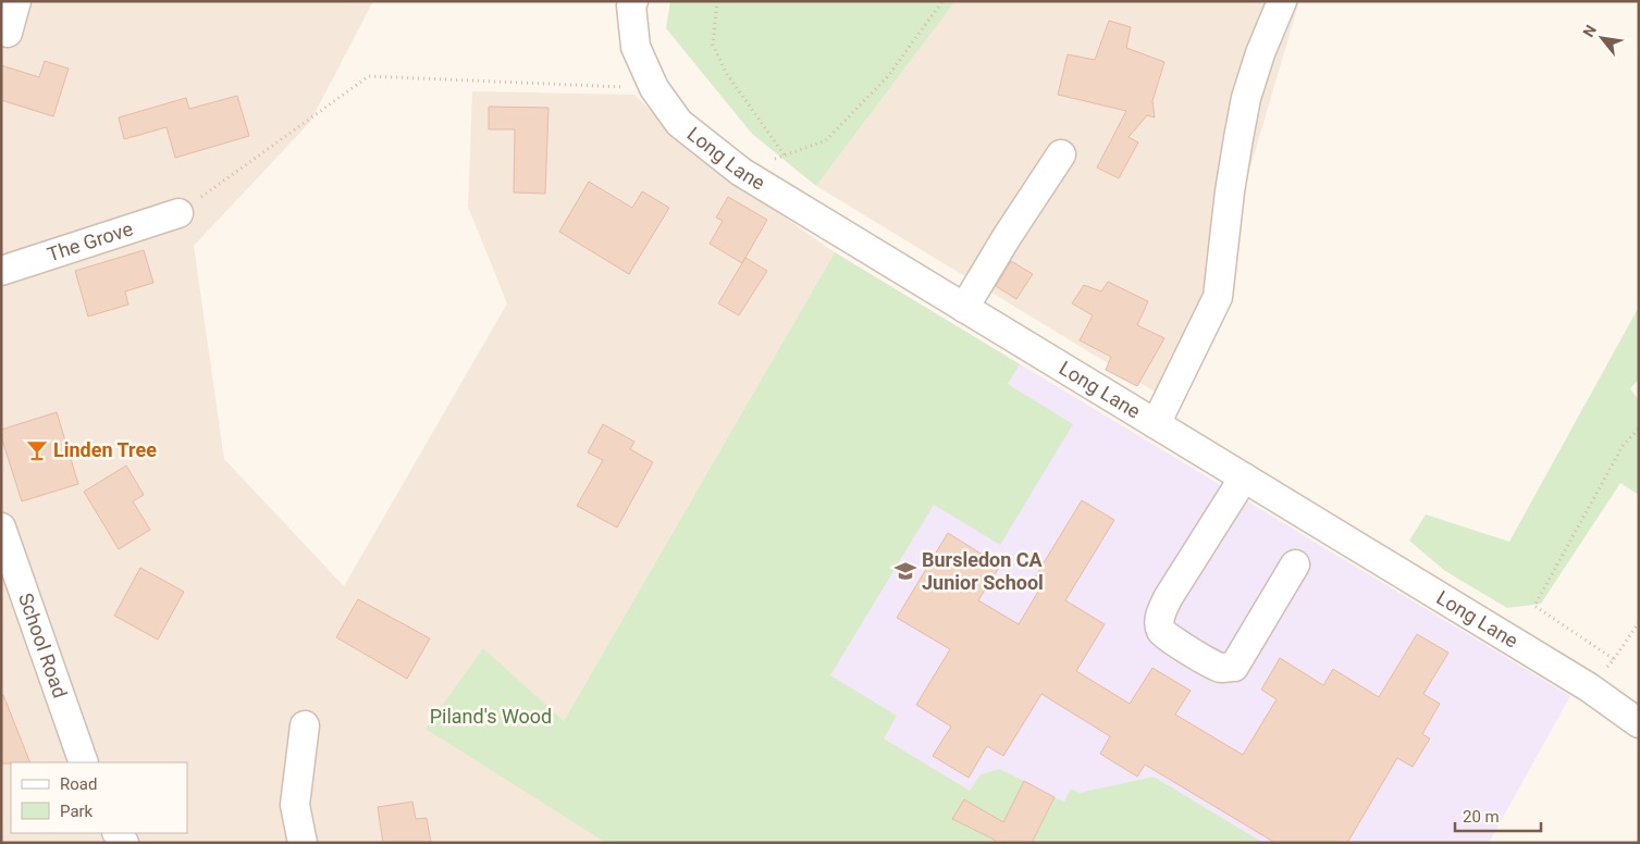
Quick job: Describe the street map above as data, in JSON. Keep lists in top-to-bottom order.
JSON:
{
  "streets": {
    "street": ["Long Lane", "The Grove", "School Road"]
  },
  "parks": ["Piland's Wood"],
  "places": {
    "bar": ["Linden Tree"],
    "school or university": ["Bursledon CA Junior School"]
  },
  "legend": ["Road", "Park"],
  "scale_bar": "20 m",
  "north": "top left"
}
